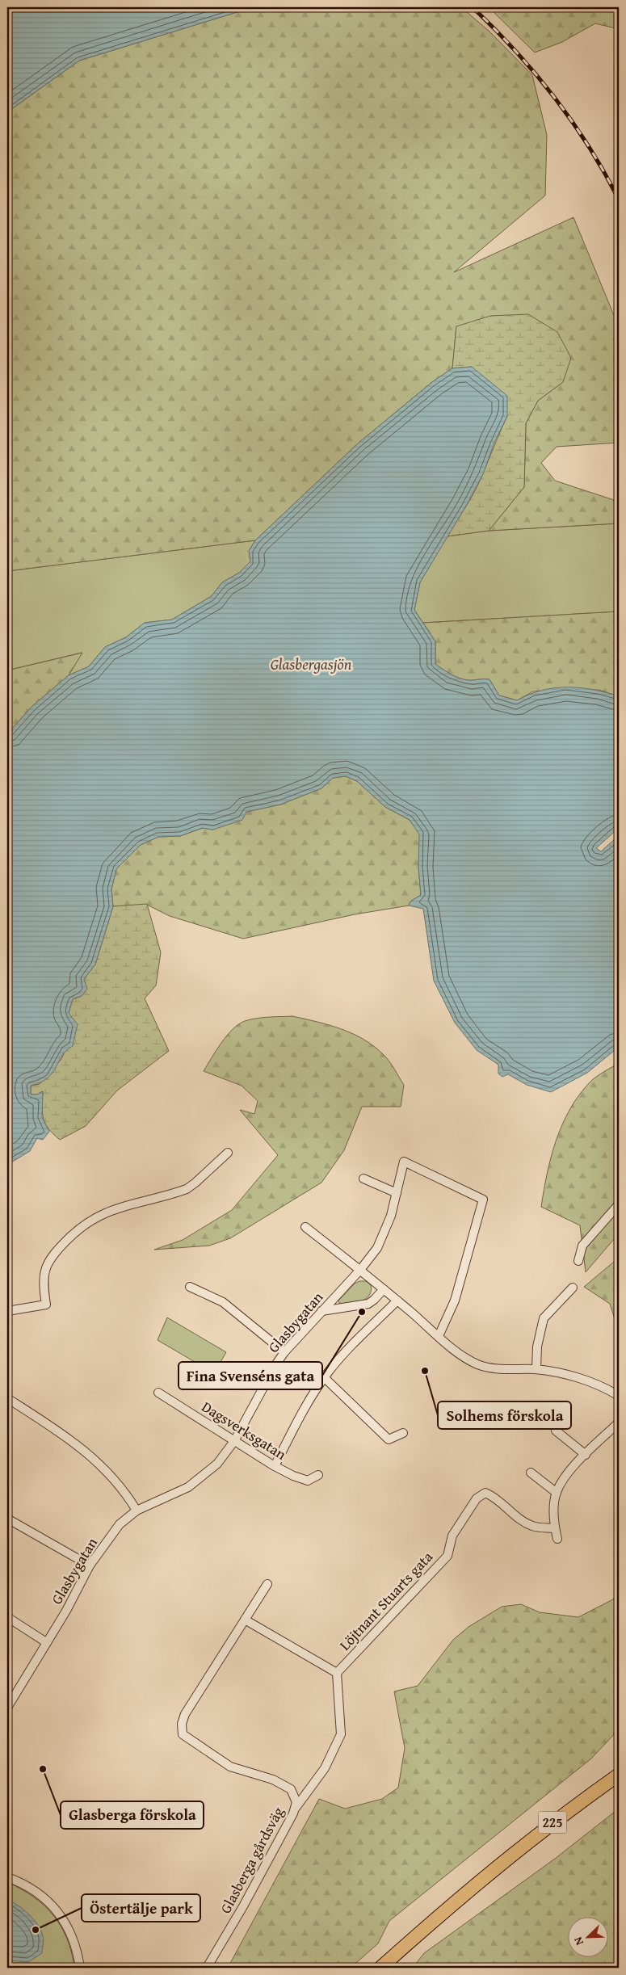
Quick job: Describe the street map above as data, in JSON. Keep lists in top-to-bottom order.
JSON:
{
  "streets": {
    "main road": ["225"],
    "street": [
      "Glasbygatan",
      "Dagsverksgatan",
      "Löjtnant Stuarts gata",
      "Glasberga gårdsväg"
    ]
  },
  "crossings": [
    ["Glasbygatan", "Dagsverksgatan"]
  ],
  "water": ["Glasbergasjön"],
  "places": [
    "Fina Svenséns gata",
    "Solhems förskola",
    "Glasberga förskola",
    "Östertälje park"
  ],
  "north": "bottom left"
}
